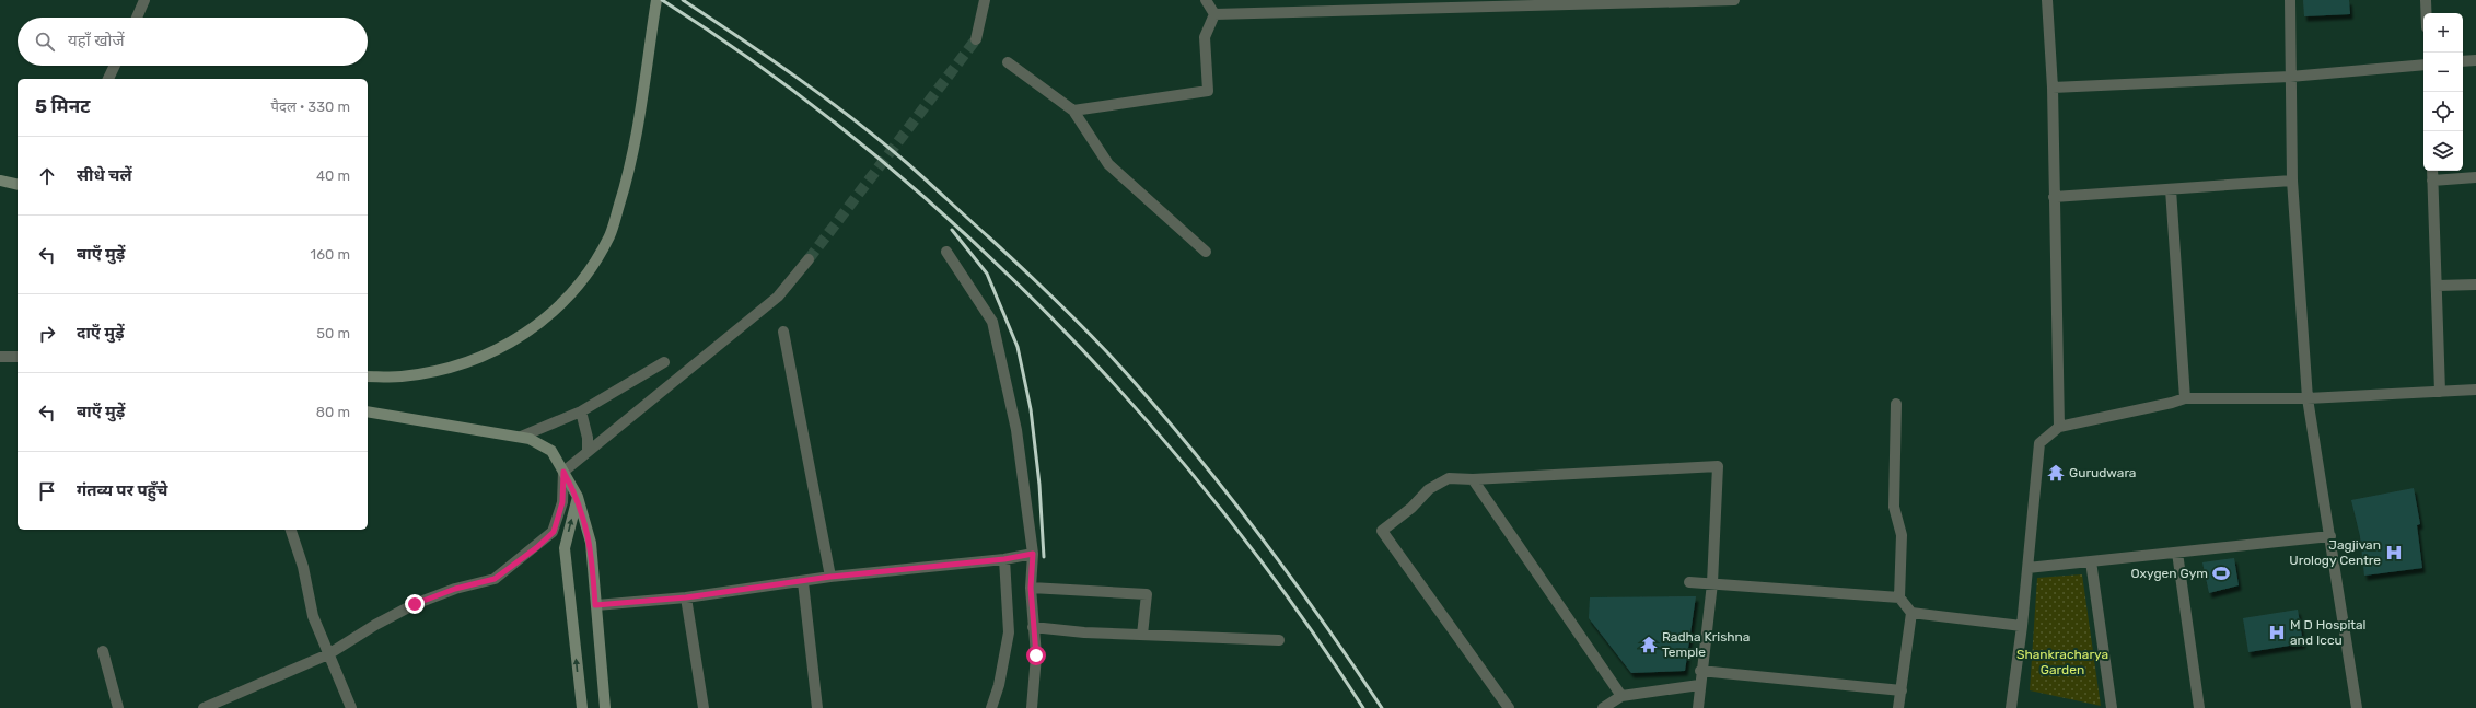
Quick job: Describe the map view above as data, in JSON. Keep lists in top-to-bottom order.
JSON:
{
  "parks": ["Shankracharya Garden"],
  "places": {
    "temple": ["Gurudwara", "Radha Krishna Temple"],
    "hospital": ["Jagjivan Urology Centre", "M D Hospital and Iccu"],
    "sports": ["Oxygen Gym"]
  },
  "page": {
    "map_buttons": ["+", "−"],
    "search": "यहाँ खोजें",
    "heading": ["5 मिनट", "पैदल · 330 m"],
    "list": [
      ["सीधे चलें", "40 m"],
      ["बाएँ मुड़ें", "160 m"],
      ["दाएँ मुड़ें", "50 m"],
      ["बाएँ मुड़ें", "80 m"],
      "गंतव्य पर पहुँचे"
    ]
  }
}
